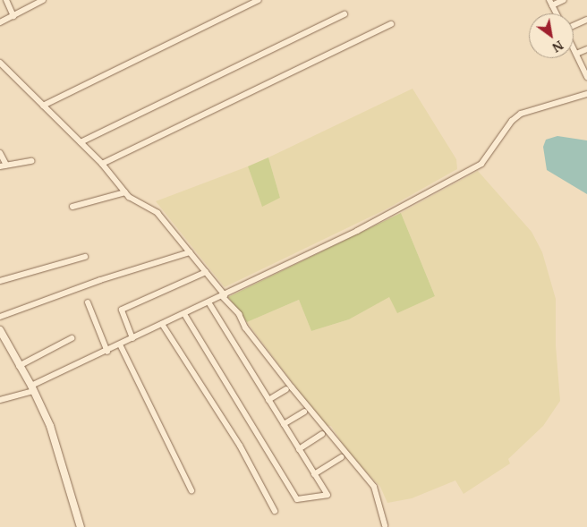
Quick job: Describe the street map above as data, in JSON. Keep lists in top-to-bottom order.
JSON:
{
  "north": "bottom right"
}
